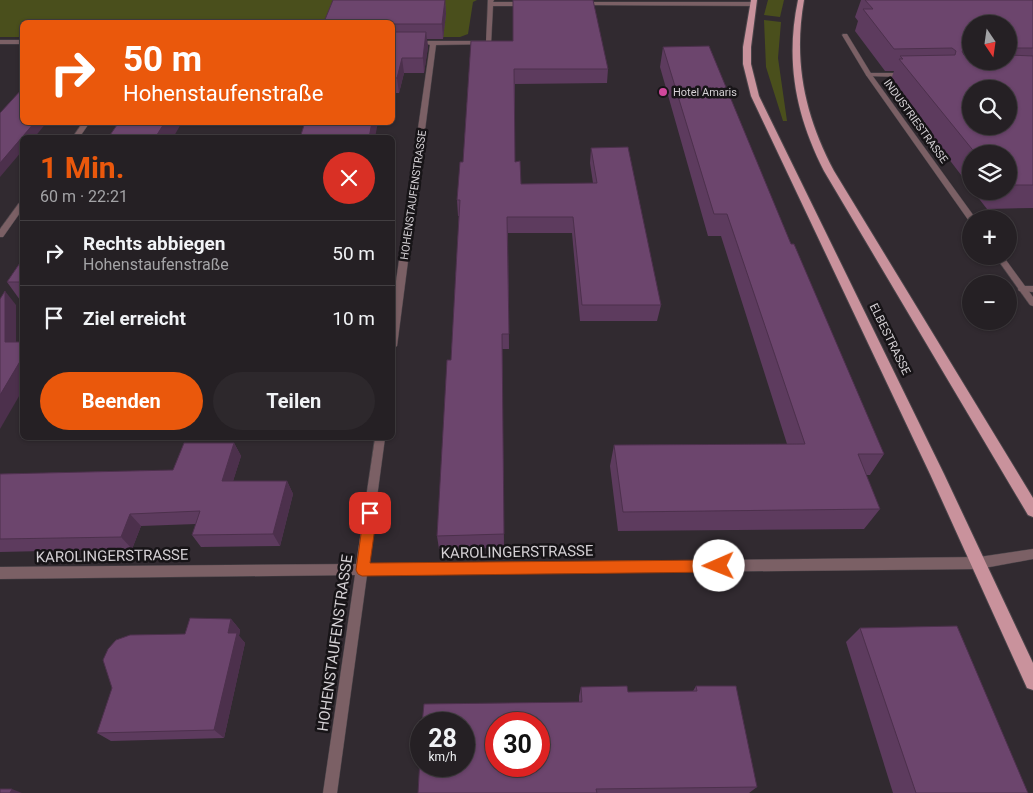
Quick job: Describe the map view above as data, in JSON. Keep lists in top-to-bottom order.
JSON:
{
  "streets": {
    "main road": ["ELBESTRASSE"],
    "street": ["INDUSTRIESTRASSE", "HOHENSTAUFENSTRASSE", "KAROLINGERSTRASSE"]
  },
  "crossings": [
    ["HOHENSTAUFENSTRASSE", "KAROLINGERSTRASSE"],
    ["ELBESTRASSE", "KAROLINGERSTRASSE"]
  ],
  "places": ["Hotel Amaris"],
  "north": "bottom",
  "page": {
    "map_buttons": ["+", "−"],
    "turn": ["50 m", "Hohenstaufenstraße"],
    "heading": ["1 Min.", "60 m · 22:21"],
    "list": [
      {
        "name": "Rechts abbiegen",
        "note": "Hohenstaufenstraße",
        "value": "50 m"
      },
      {
        "name": "Ziel erreicht",
        "value": "10 m"
      }
    ],
    "buttons": ["Beenden", "Teilen"],
    "speed": "28 km/h",
    "limit": "30"
  }
}
